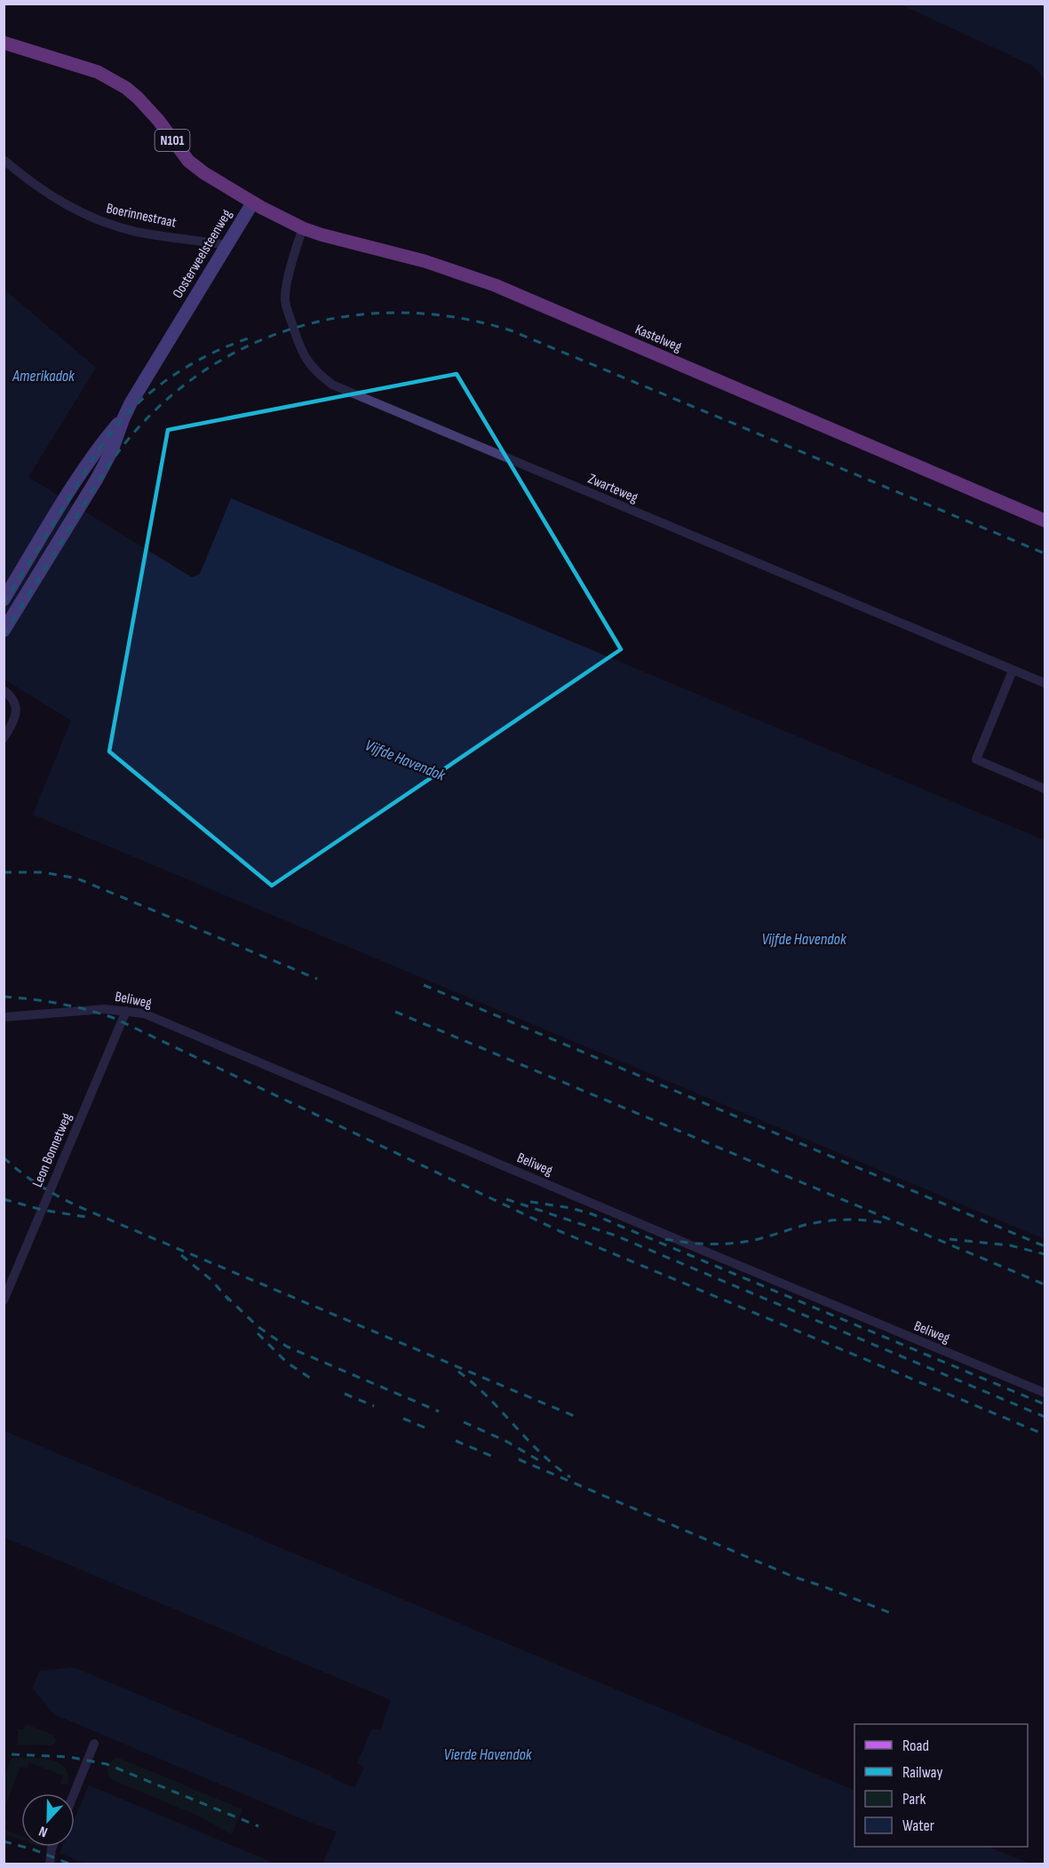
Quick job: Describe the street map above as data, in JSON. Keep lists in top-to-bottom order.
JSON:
{
  "streets": {
    "main road": ["N101", "Oosterweelsteenweg", "Kastelweg"],
    "street": [
      "Boerinnestraat",
      "Zwarteweg",
      "Beliweg",
      "Leon Bonnetweg"
    ]
  },
  "crossings": [
    ["Boerinnestraat", "Oosterweelsteenweg"],
    ["Oosterweelsteenweg", "Kastelweg"],
    ["Kastelweg", "Zwarteweg"],
    ["Beliweg", "Leon Bonnetweg"]
  ],
  "water": ["Amerikadok", "Vijfde Havendok", "Vierde Havendok"],
  "legend": [
    "Road",
    "Railway",
    "Park",
    "Water"
  ],
  "north": "bottom"
}
